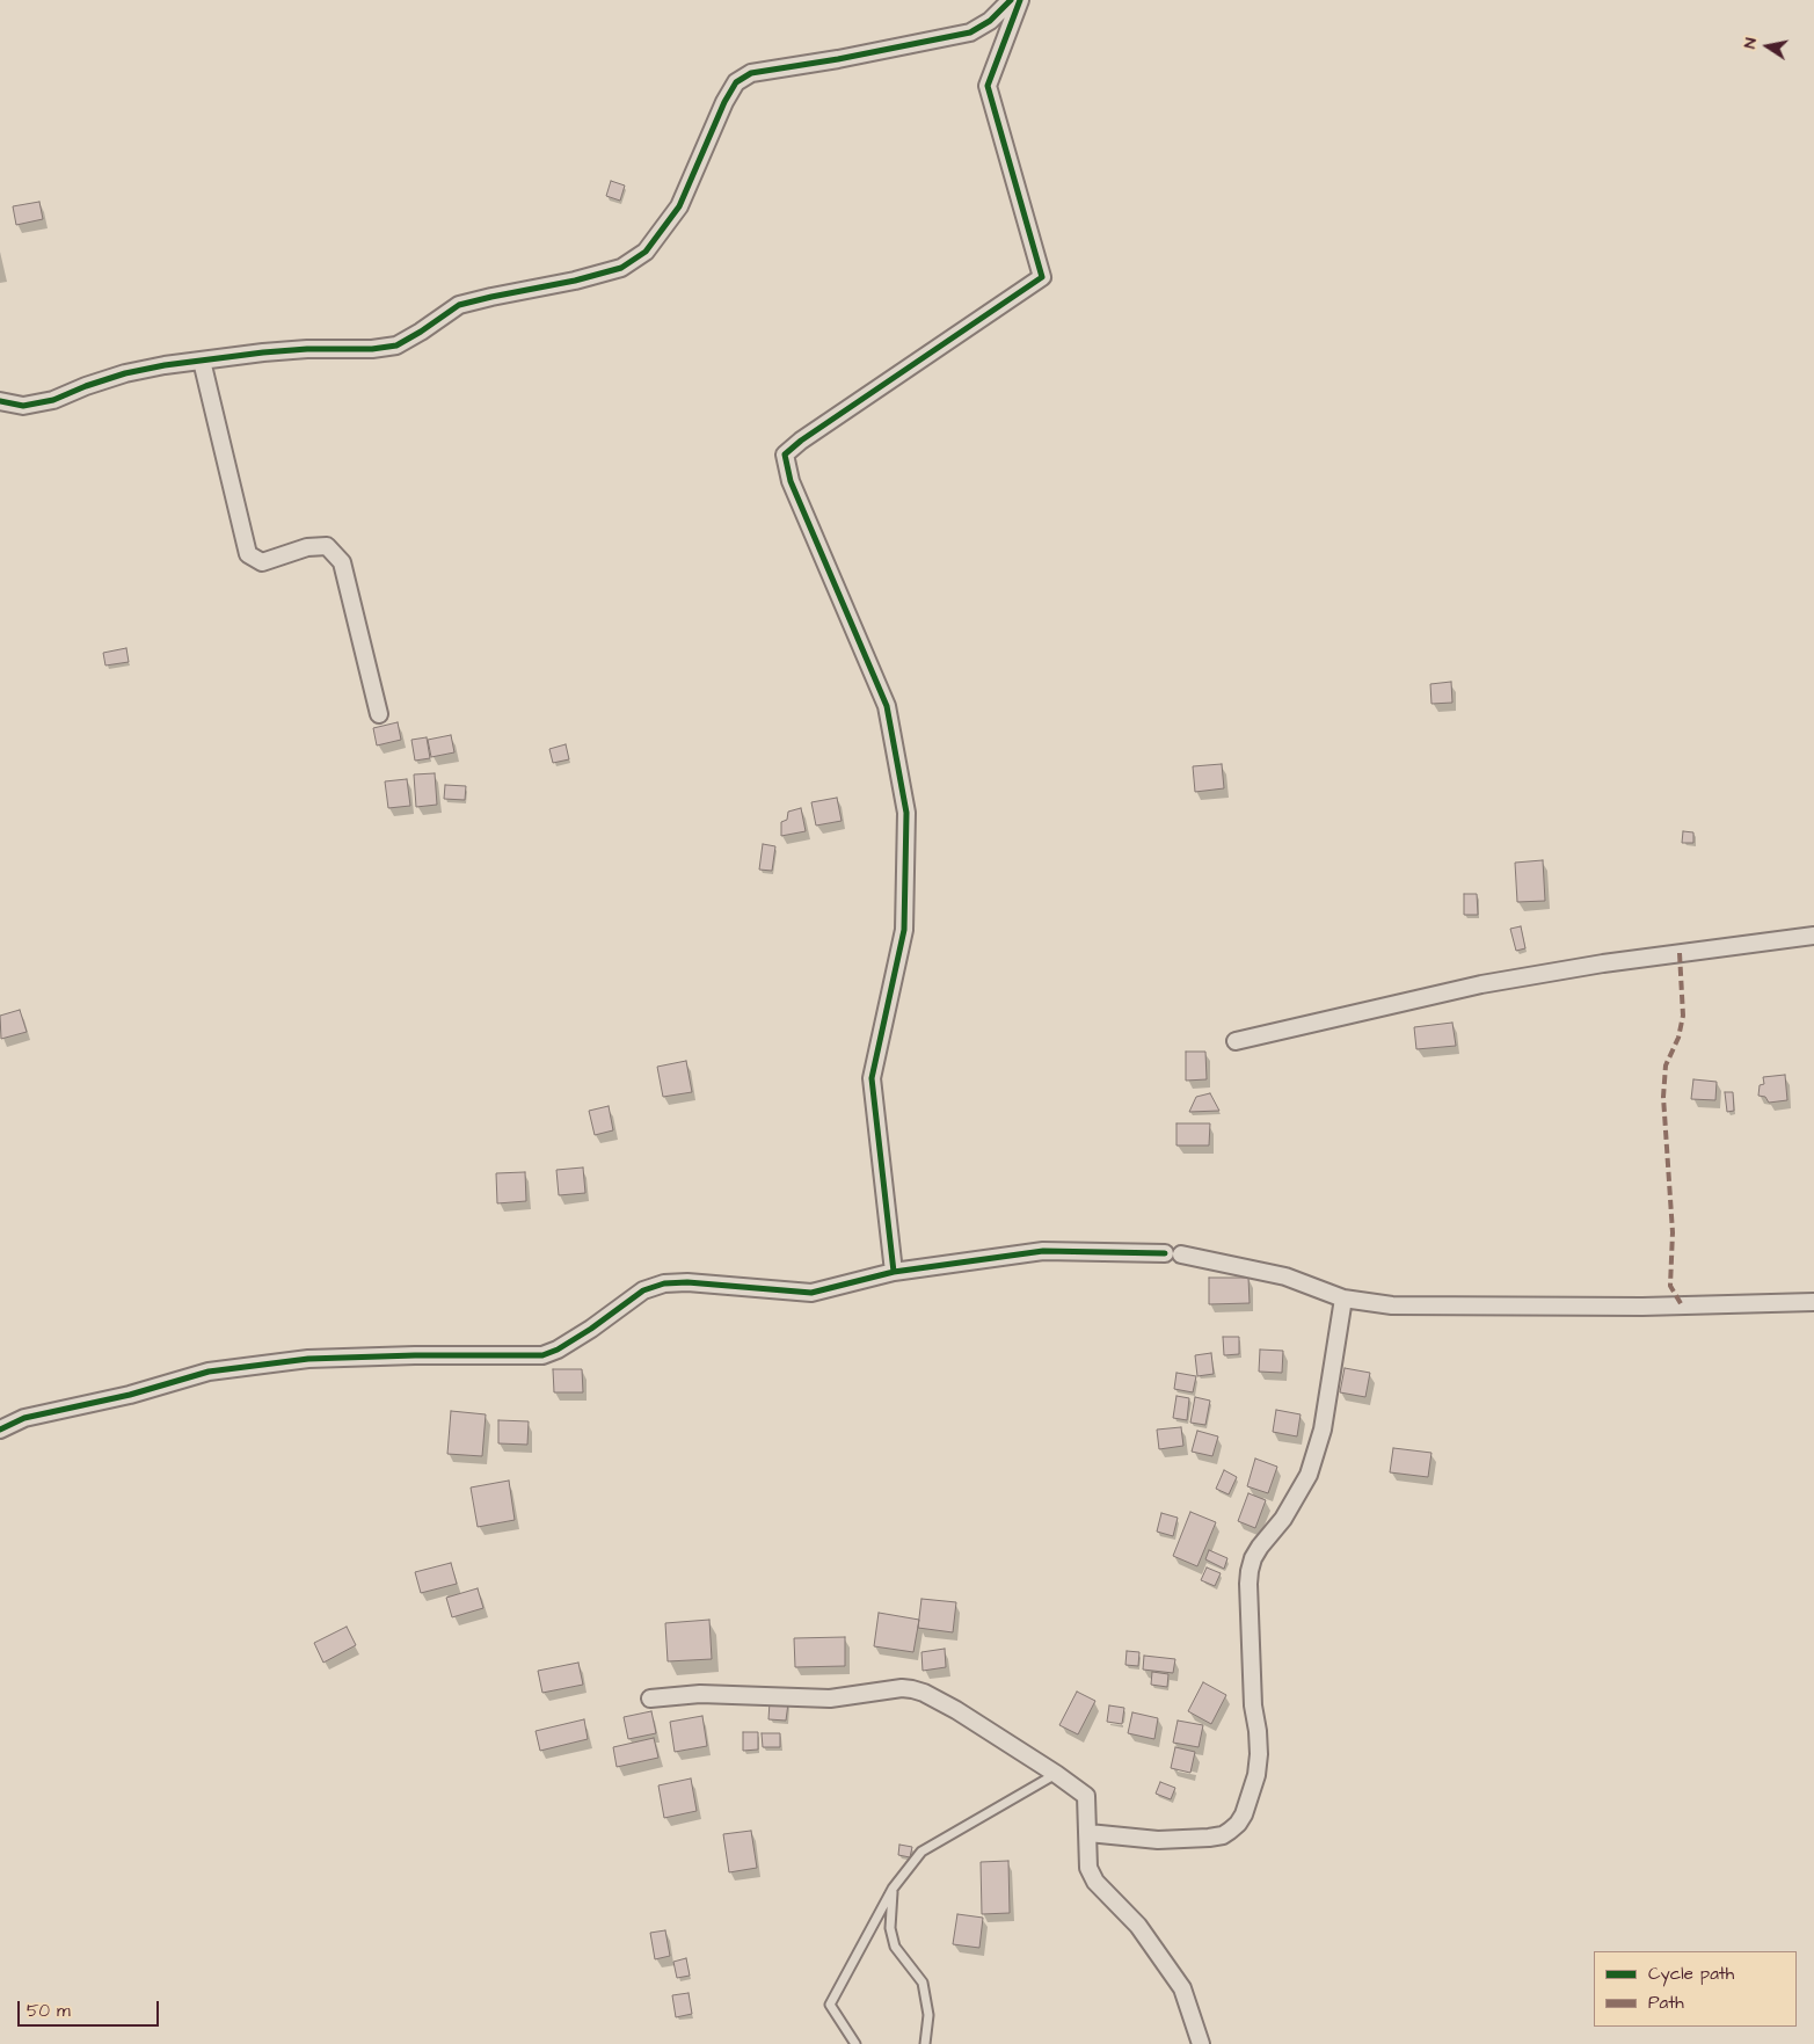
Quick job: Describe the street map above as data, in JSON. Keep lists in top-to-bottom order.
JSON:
{
  "legend": ["Cycle path", "Path"],
  "scale_bar": "50 m",
  "north": "left"
}
